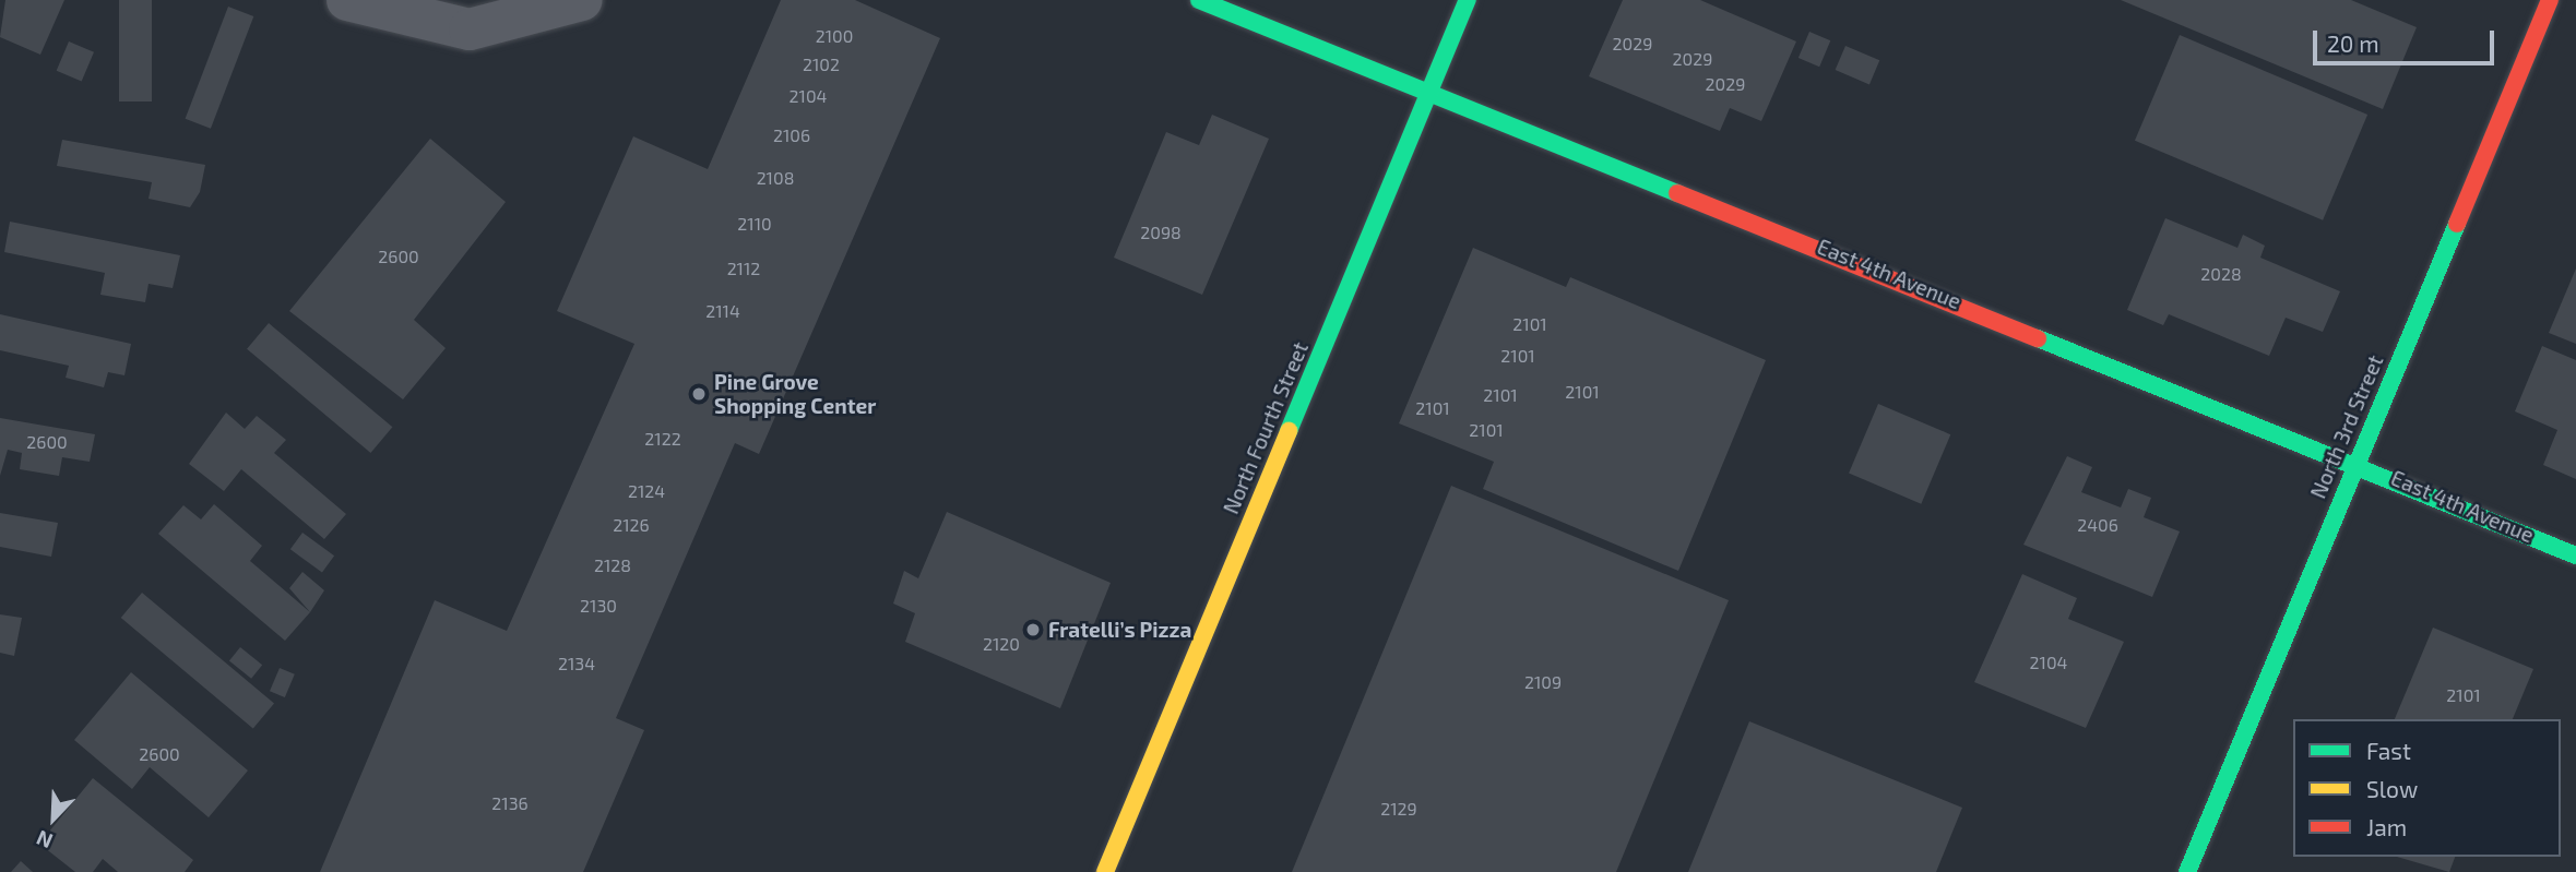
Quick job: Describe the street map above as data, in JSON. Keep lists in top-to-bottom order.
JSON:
{
  "streets": {
    "street": ["East 4th Avenue", "North 3rd Street", "North Fourth Street"]
  },
  "crossings": [
    ["East 4th Avenue", "North 3rd Street"],
    ["East 4th Avenue", "North Fourth Street"]
  ],
  "places": ["Pine Grove Shopping Center", "Fratelli’s Pizza"],
  "house_numbers": [
    "2100",
    "2029",
    "2029",
    "2102",
    "2029",
    "2104",
    "2106",
    "2108",
    "2110",
    "2098",
    "2600",
    "2112",
    "2028",
    "2114",
    "2101",
    "2101",
    "2101",
    "2101",
    "2101",
    "2101",
    "2122",
    "2600",
    "2124",
    "2126",
    "2406",
    "2128",
    "2130",
    "2120",
    "2104",
    "2134",
    "2109",
    "2101",
    "2600",
    "2136",
    "2129"
  ],
  "legend": ["Fast", "Slow", "Jam"],
  "scale_bar": "20 m",
  "north": "bottom left"
}
